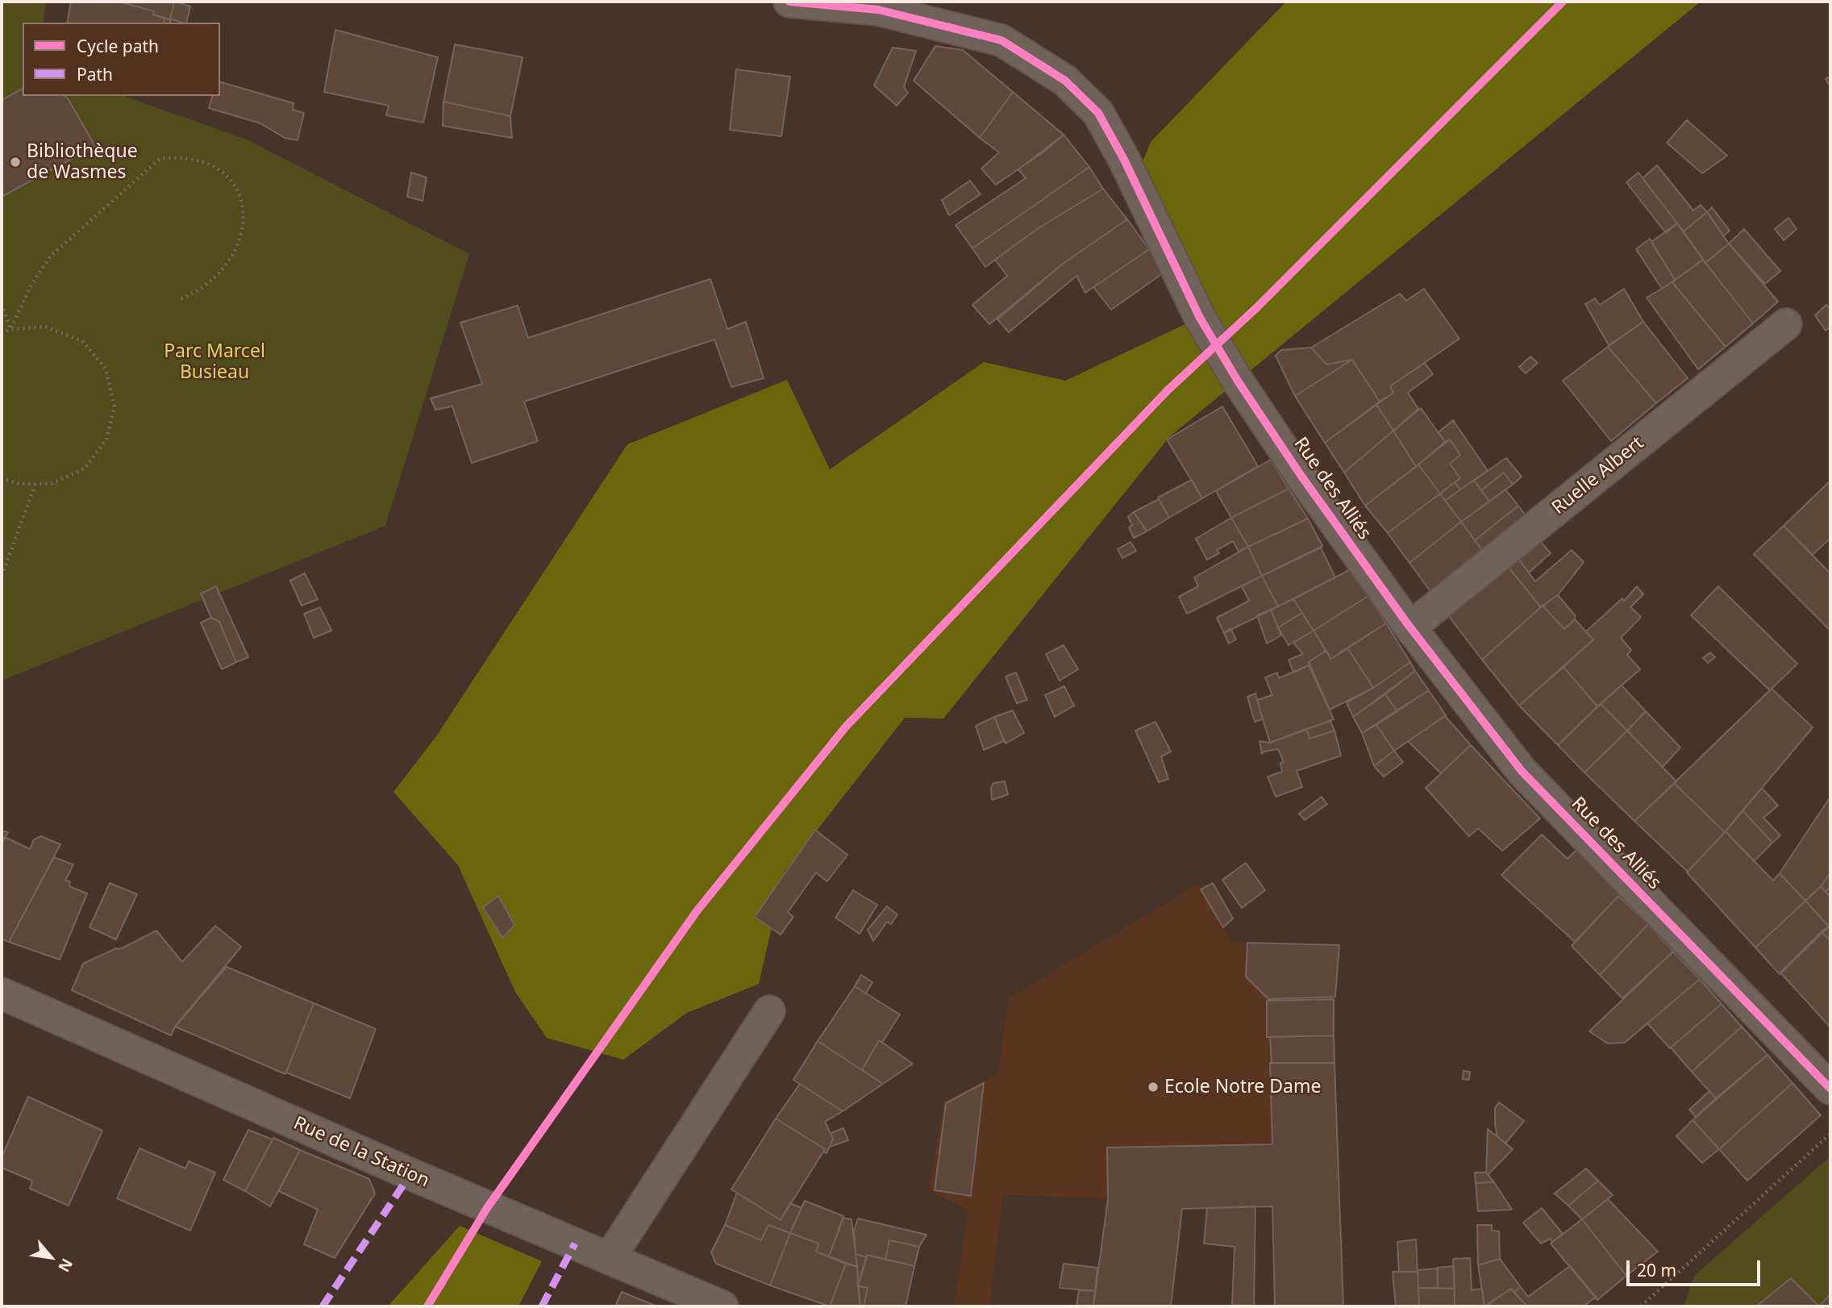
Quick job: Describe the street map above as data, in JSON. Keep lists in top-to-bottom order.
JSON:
{
  "streets": {
    "street": ["Ruelle Albert", "Rue des Alliés", "Rue de la Station"]
  },
  "crossings": [
    ["Ruelle Albert", "Rue des Alliés"]
  ],
  "parks": ["Parc Marcel Busieau"],
  "places": ["Bibliothèque de Wasmes", "Ecole Notre Dame"],
  "legend": ["Cycle path", "Path"],
  "scale_bar": "20 m",
  "north": "bottom right"
}
